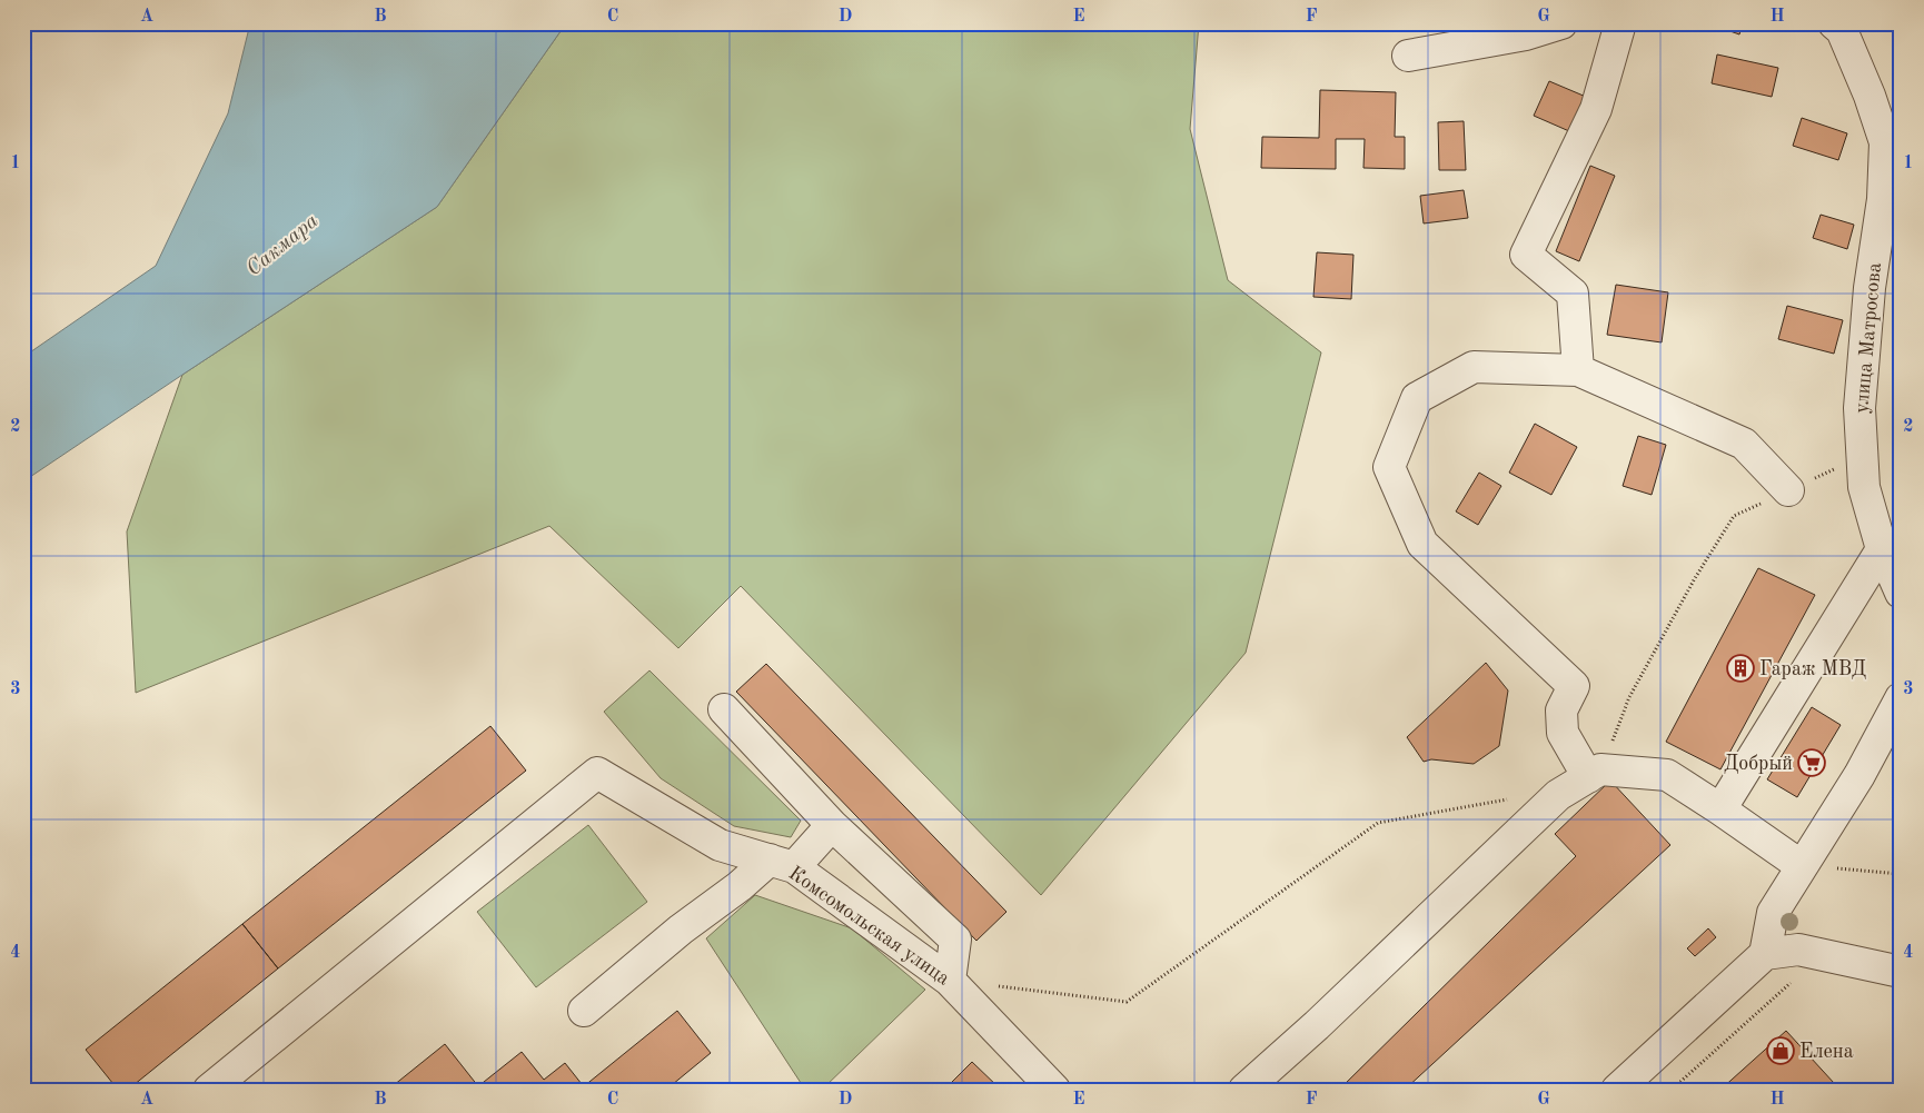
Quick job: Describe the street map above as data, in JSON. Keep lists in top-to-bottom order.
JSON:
{
  "streets": {
    "street": ["улица Матросова", "Комсомольская улица"]
  },
  "water": ["Сакмара"],
  "places": {
    "building": ["Гараж МВД"],
    "supermarket": ["Добрый"],
    "shop": ["Елена"]
  },
  "grid": {
    "columns": [
      "A",
      "B",
      "C",
      "D",
      "E",
      "F",
      "G",
      "H"
    ],
    "rows": [
      "1",
      "2",
      "3",
      "4"
    ]
  }
}
